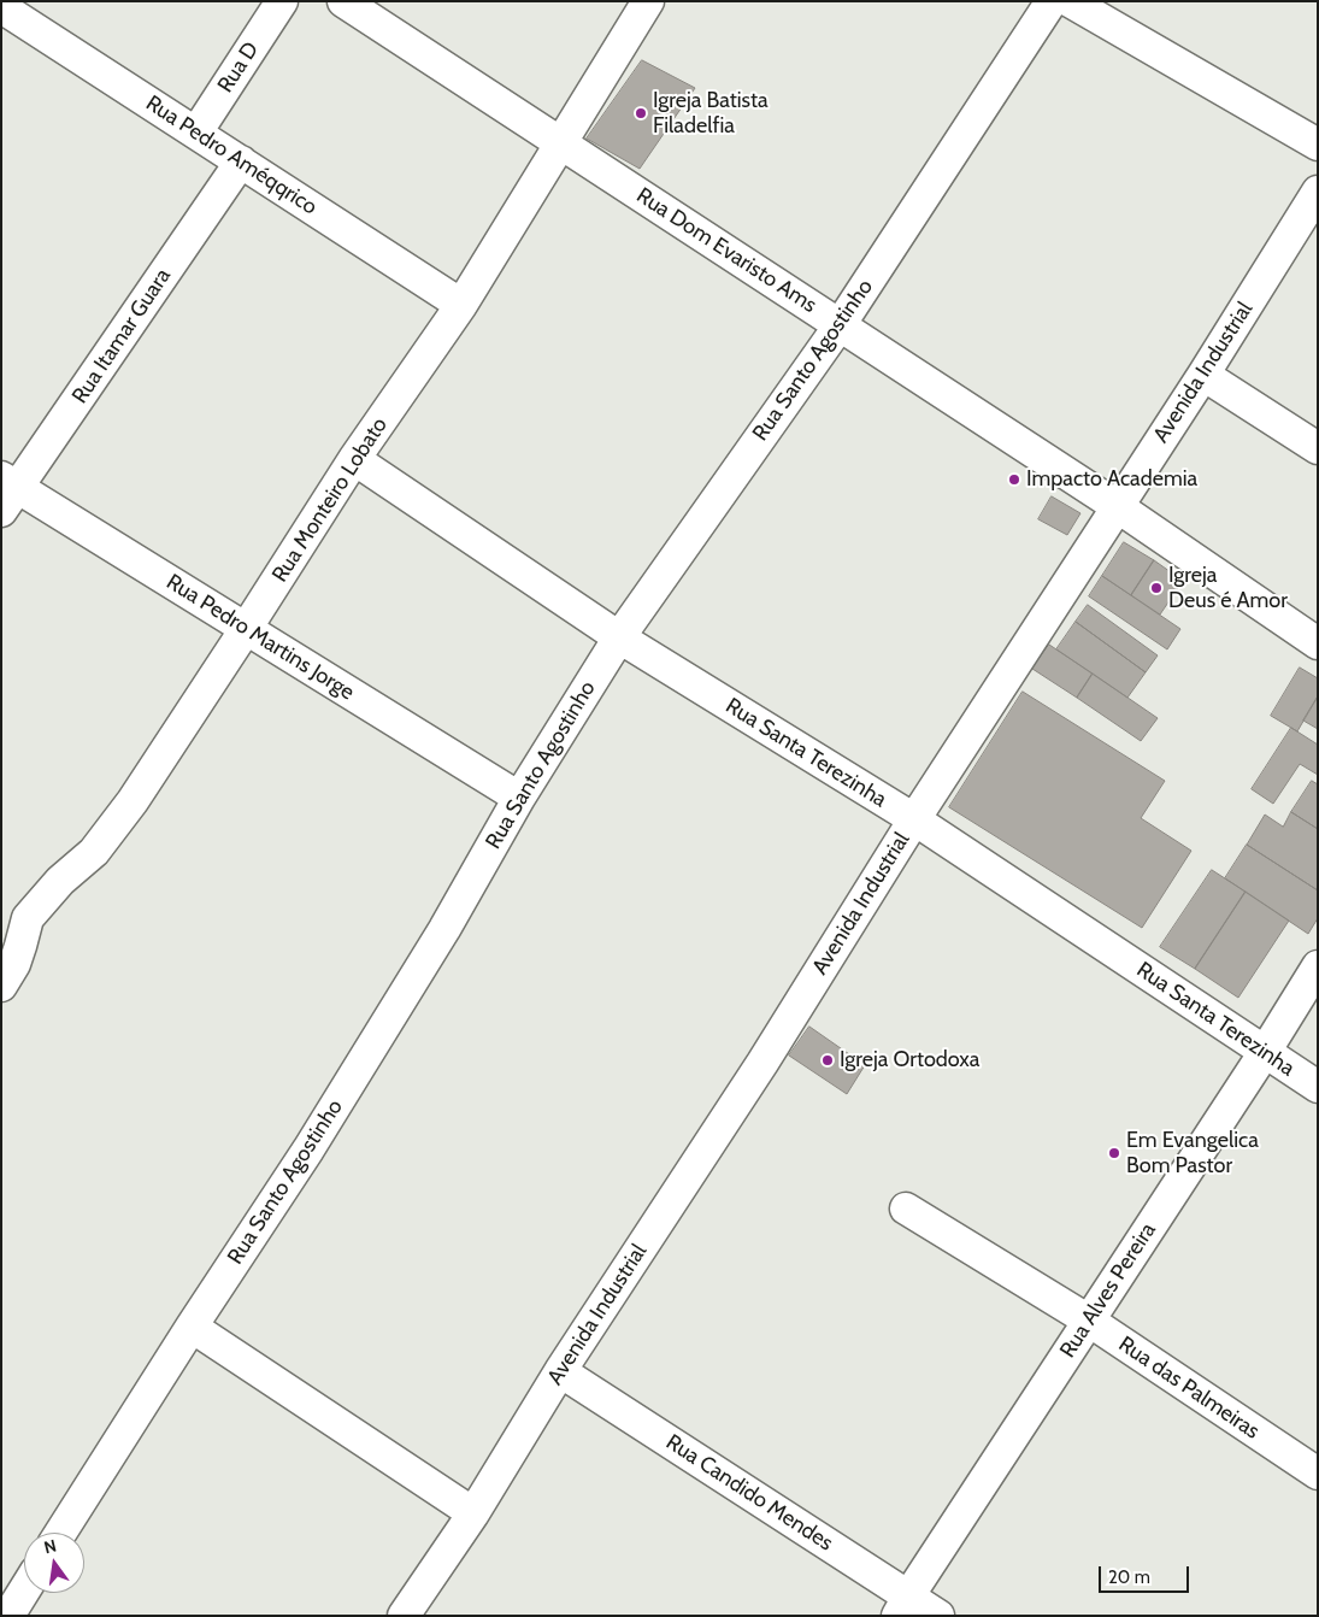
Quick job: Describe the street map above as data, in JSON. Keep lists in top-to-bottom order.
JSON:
{
  "streets": {
    "street": [
      "Rua D",
      "Rua Pedro Améqqrico",
      "Rua Dom Evaristo Ams",
      "Rua Itamar Guara",
      "Rua Santo Agostinho",
      "Avenida Industrial",
      "Rua Monteiro Lobato",
      "Rua Pedro Martins Jorge",
      "Rua Santa Terezinha",
      "Rua Alves Pereira",
      "Rua das Palmeiras",
      "Rua Candido Mendes"
    ]
  },
  "crossings": [
    ["Rua D", "Rua Pedro Améqqrico"],
    ["Rua Pedro Améqqrico", "Rua Itamar Guara"],
    ["Rua Pedro Améqqrico", "Rua Monteiro Lobato"],
    ["Rua Dom Evaristo Ams", "Rua Santo Agostinho"],
    ["Rua Dom Evaristo Ams", "Avenida Industrial"],
    ["Rua Dom Evaristo Ams", "Rua Monteiro Lobato"],
    ["Rua Itamar Guara", "Rua Pedro Martins Jorge"],
    ["Rua Santo Agostinho", "Rua Pedro Martins Jorge"],
    ["Rua Santo Agostinho", "Rua Santa Terezinha"],
    ["Avenida Industrial", "Rua Santa Terezinha"],
    ["Avenida Industrial", "Rua Candido Mendes"],
    ["Rua Monteiro Lobato", "Rua Pedro Martins Jorge"],
    ["Rua Monteiro Lobato", "Rua Santa Terezinha"],
    ["Rua Santa Terezinha", "Rua Alves Pereira"],
    ["Rua Alves Pereira", "Rua das Palmeiras"],
    ["Rua Alves Pereira", "Rua Candido Mendes"]
  ],
  "places": [
    "Igreja Batista Filadelfia",
    "Impacto Academia",
    "Igreja Deus é Amor",
    "Igreja Ortodoxa",
    "Em Evangelica Bom Pastor"
  ],
  "scale_bar": "20 m",
  "north": "top"
}
